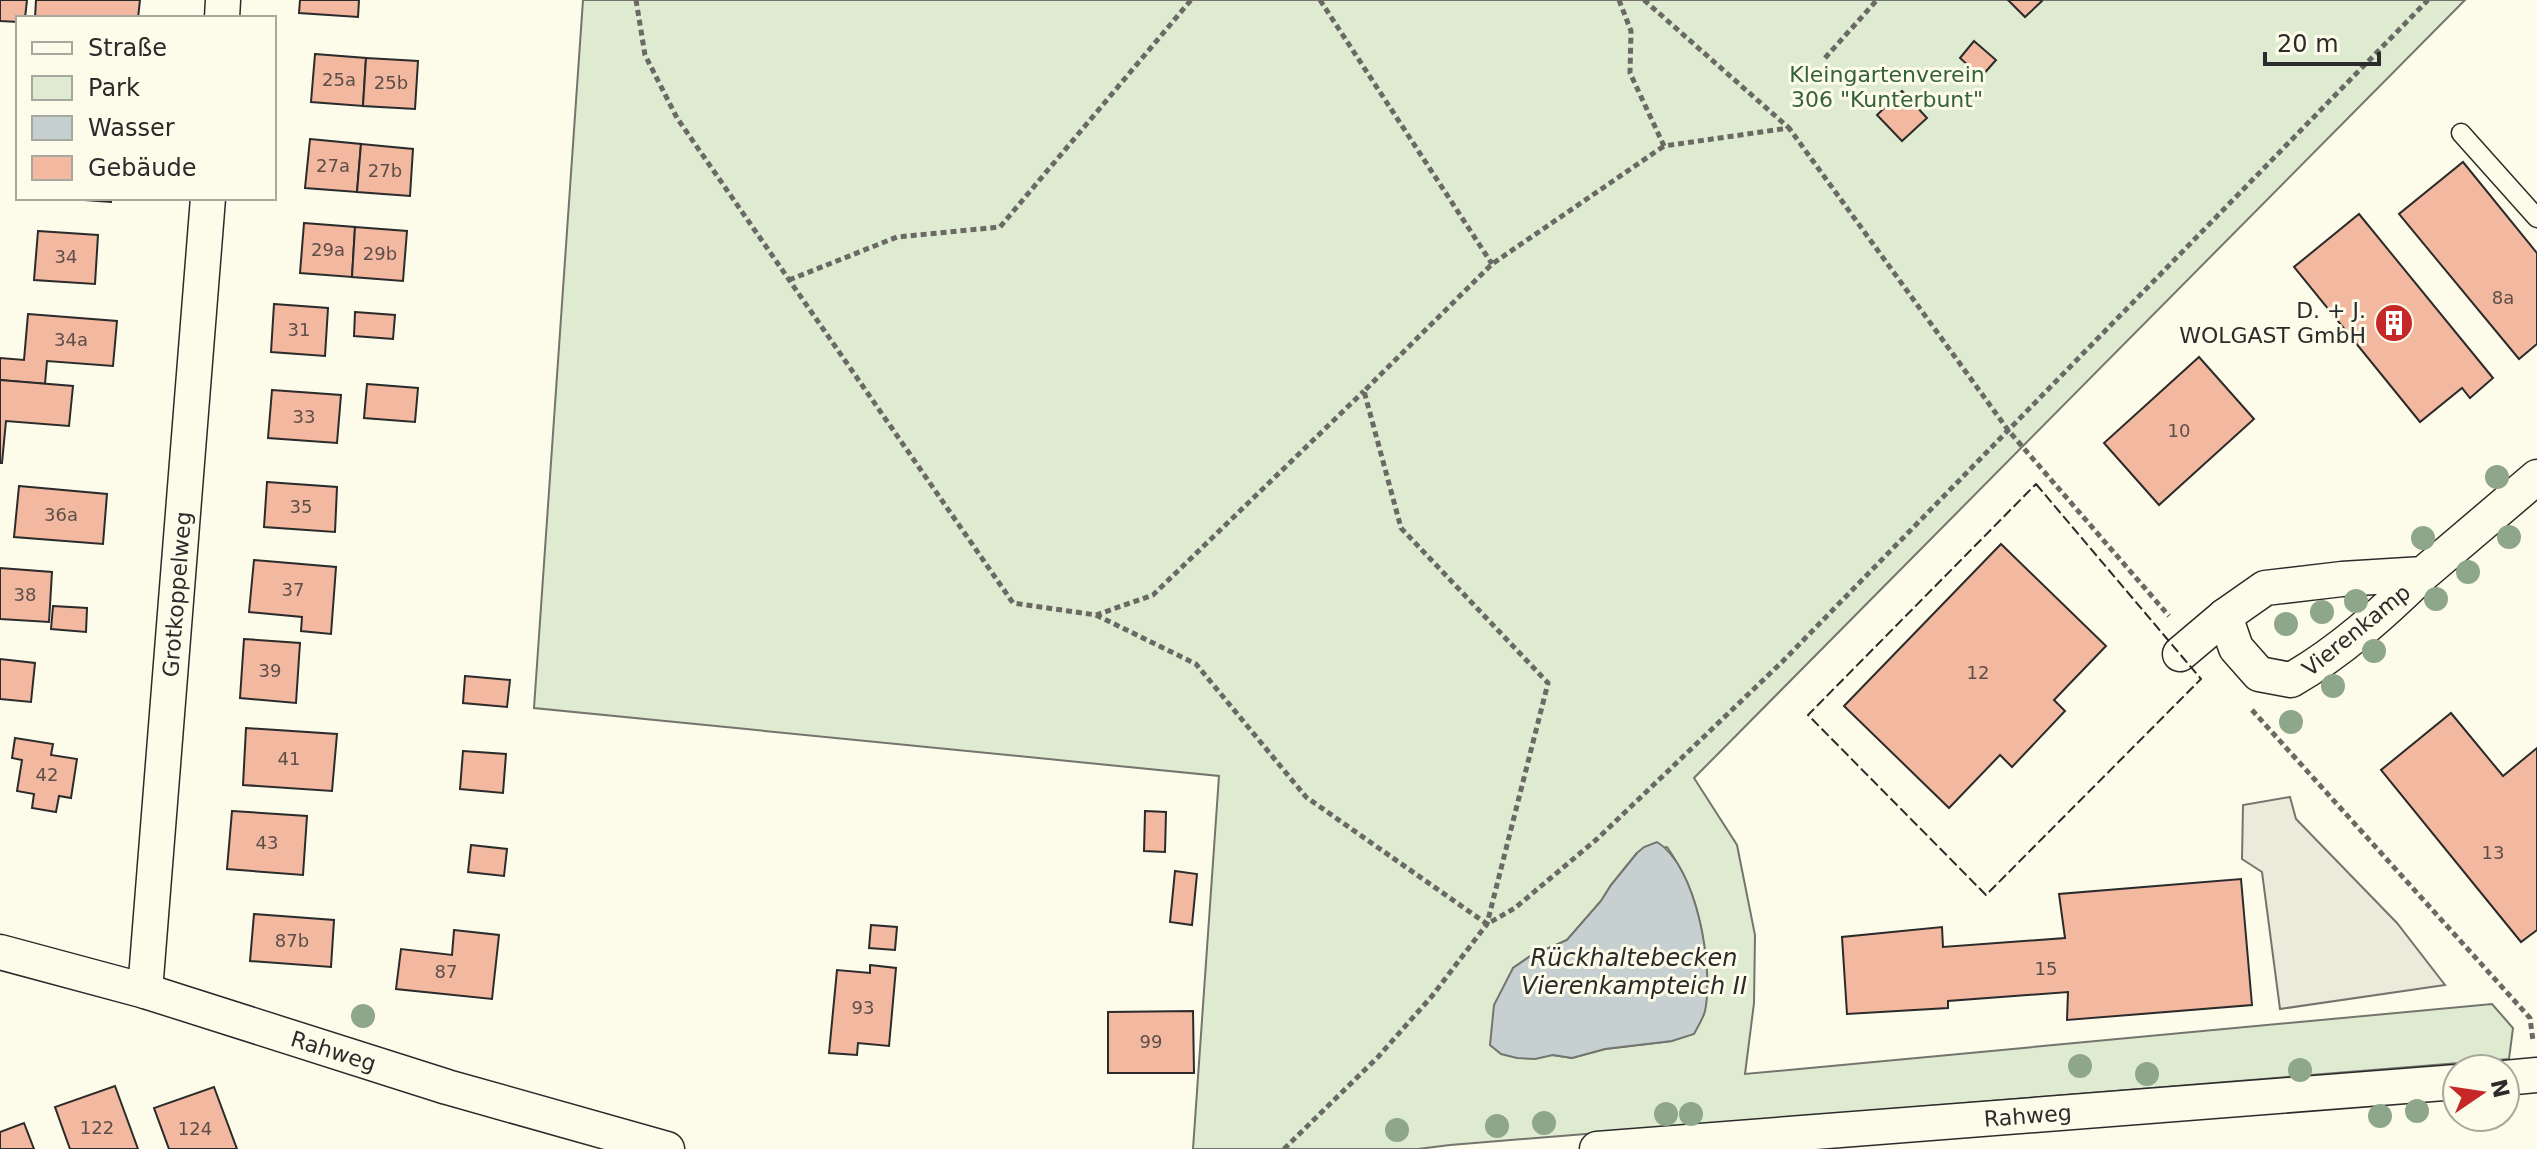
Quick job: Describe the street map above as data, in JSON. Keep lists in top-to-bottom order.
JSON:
{
  "streets": {
    "street": ["Grotkoppelweg", "Vierenkamp", "Rahweg"]
  },
  "crossings": [
    ["Grotkoppelweg", "Rahweg"]
  ],
  "water": ["Rückhaltebecken Vierenkampteich II"],
  "parks": ["Kleingartenverein 306 \"Kunterbunt\""],
  "places": {
    "building": ["D. + J. WOLGAST GmbH"]
  },
  "house_numbers": [
    "25a",
    "25b",
    "27a",
    "27b",
    "29a",
    "29b",
    "34",
    "8a",
    "31",
    "34a",
    "33",
    "10",
    "35",
    "36a",
    "37",
    "38",
    "39",
    "12",
    "41",
    "42",
    "43",
    "13",
    "87b",
    "15",
    "87",
    "93",
    "99",
    "122",
    "124"
  ],
  "legend": [
    "Straße",
    "Park",
    "Wasser",
    "Gebäude"
  ],
  "scale_bar": "20 m",
  "north": "right"
}
